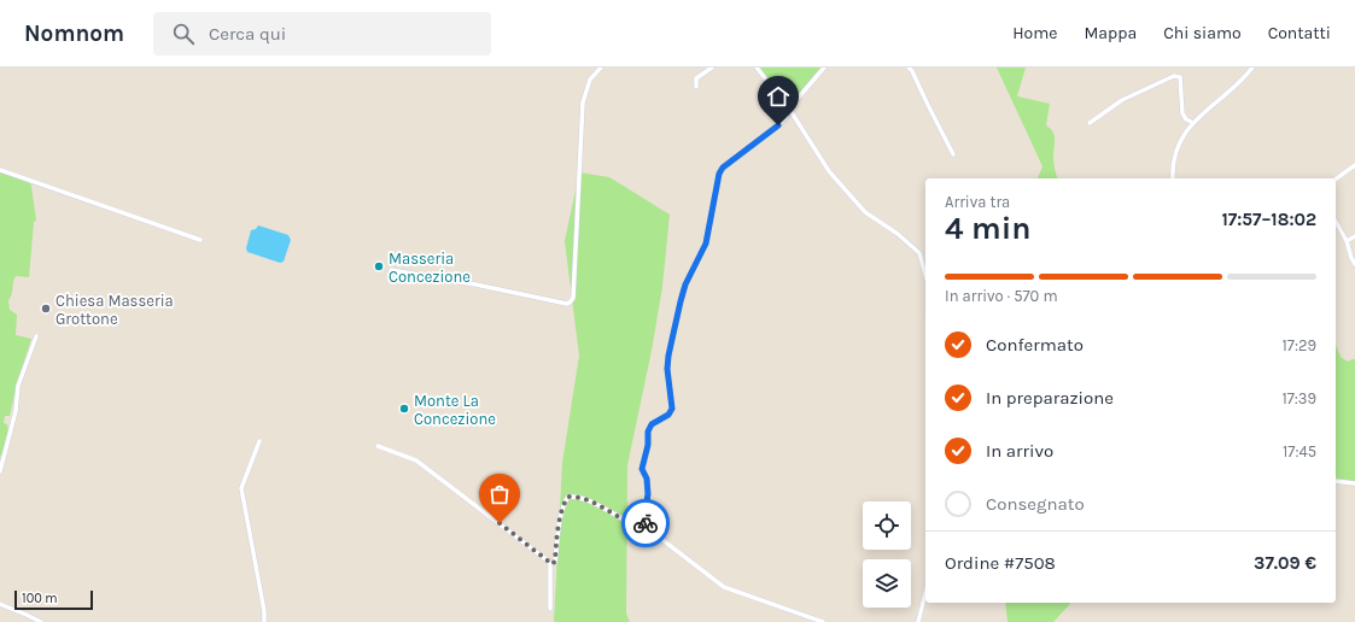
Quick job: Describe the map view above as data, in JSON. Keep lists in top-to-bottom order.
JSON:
{
  "places": ["Masseria Concezione", "Chiesa Masseria Grottone", "Monte La Concezione"],
  "scale_bar": "100 m",
  "page": {
    "header": "Nomnom",
    "search": "Cerca qui",
    "nav": [
      "Home",
      "Mappa",
      "Chi siamo",
      "Contatti"
    ],
    "heading": ["4 min", "Arriva tra", "17:57–18:02"],
    "panel": ["Ordine #7508", "37.09 €"],
    "bar": "In arrivo · 570 m",
    "list": [
      ["Confermato", "17:29"],
      ["In preparazione", "17:39"],
      ["In arrivo", "17:45"],
      "Consegnato"
    ],
    "scale": "100 m"
  }
}
